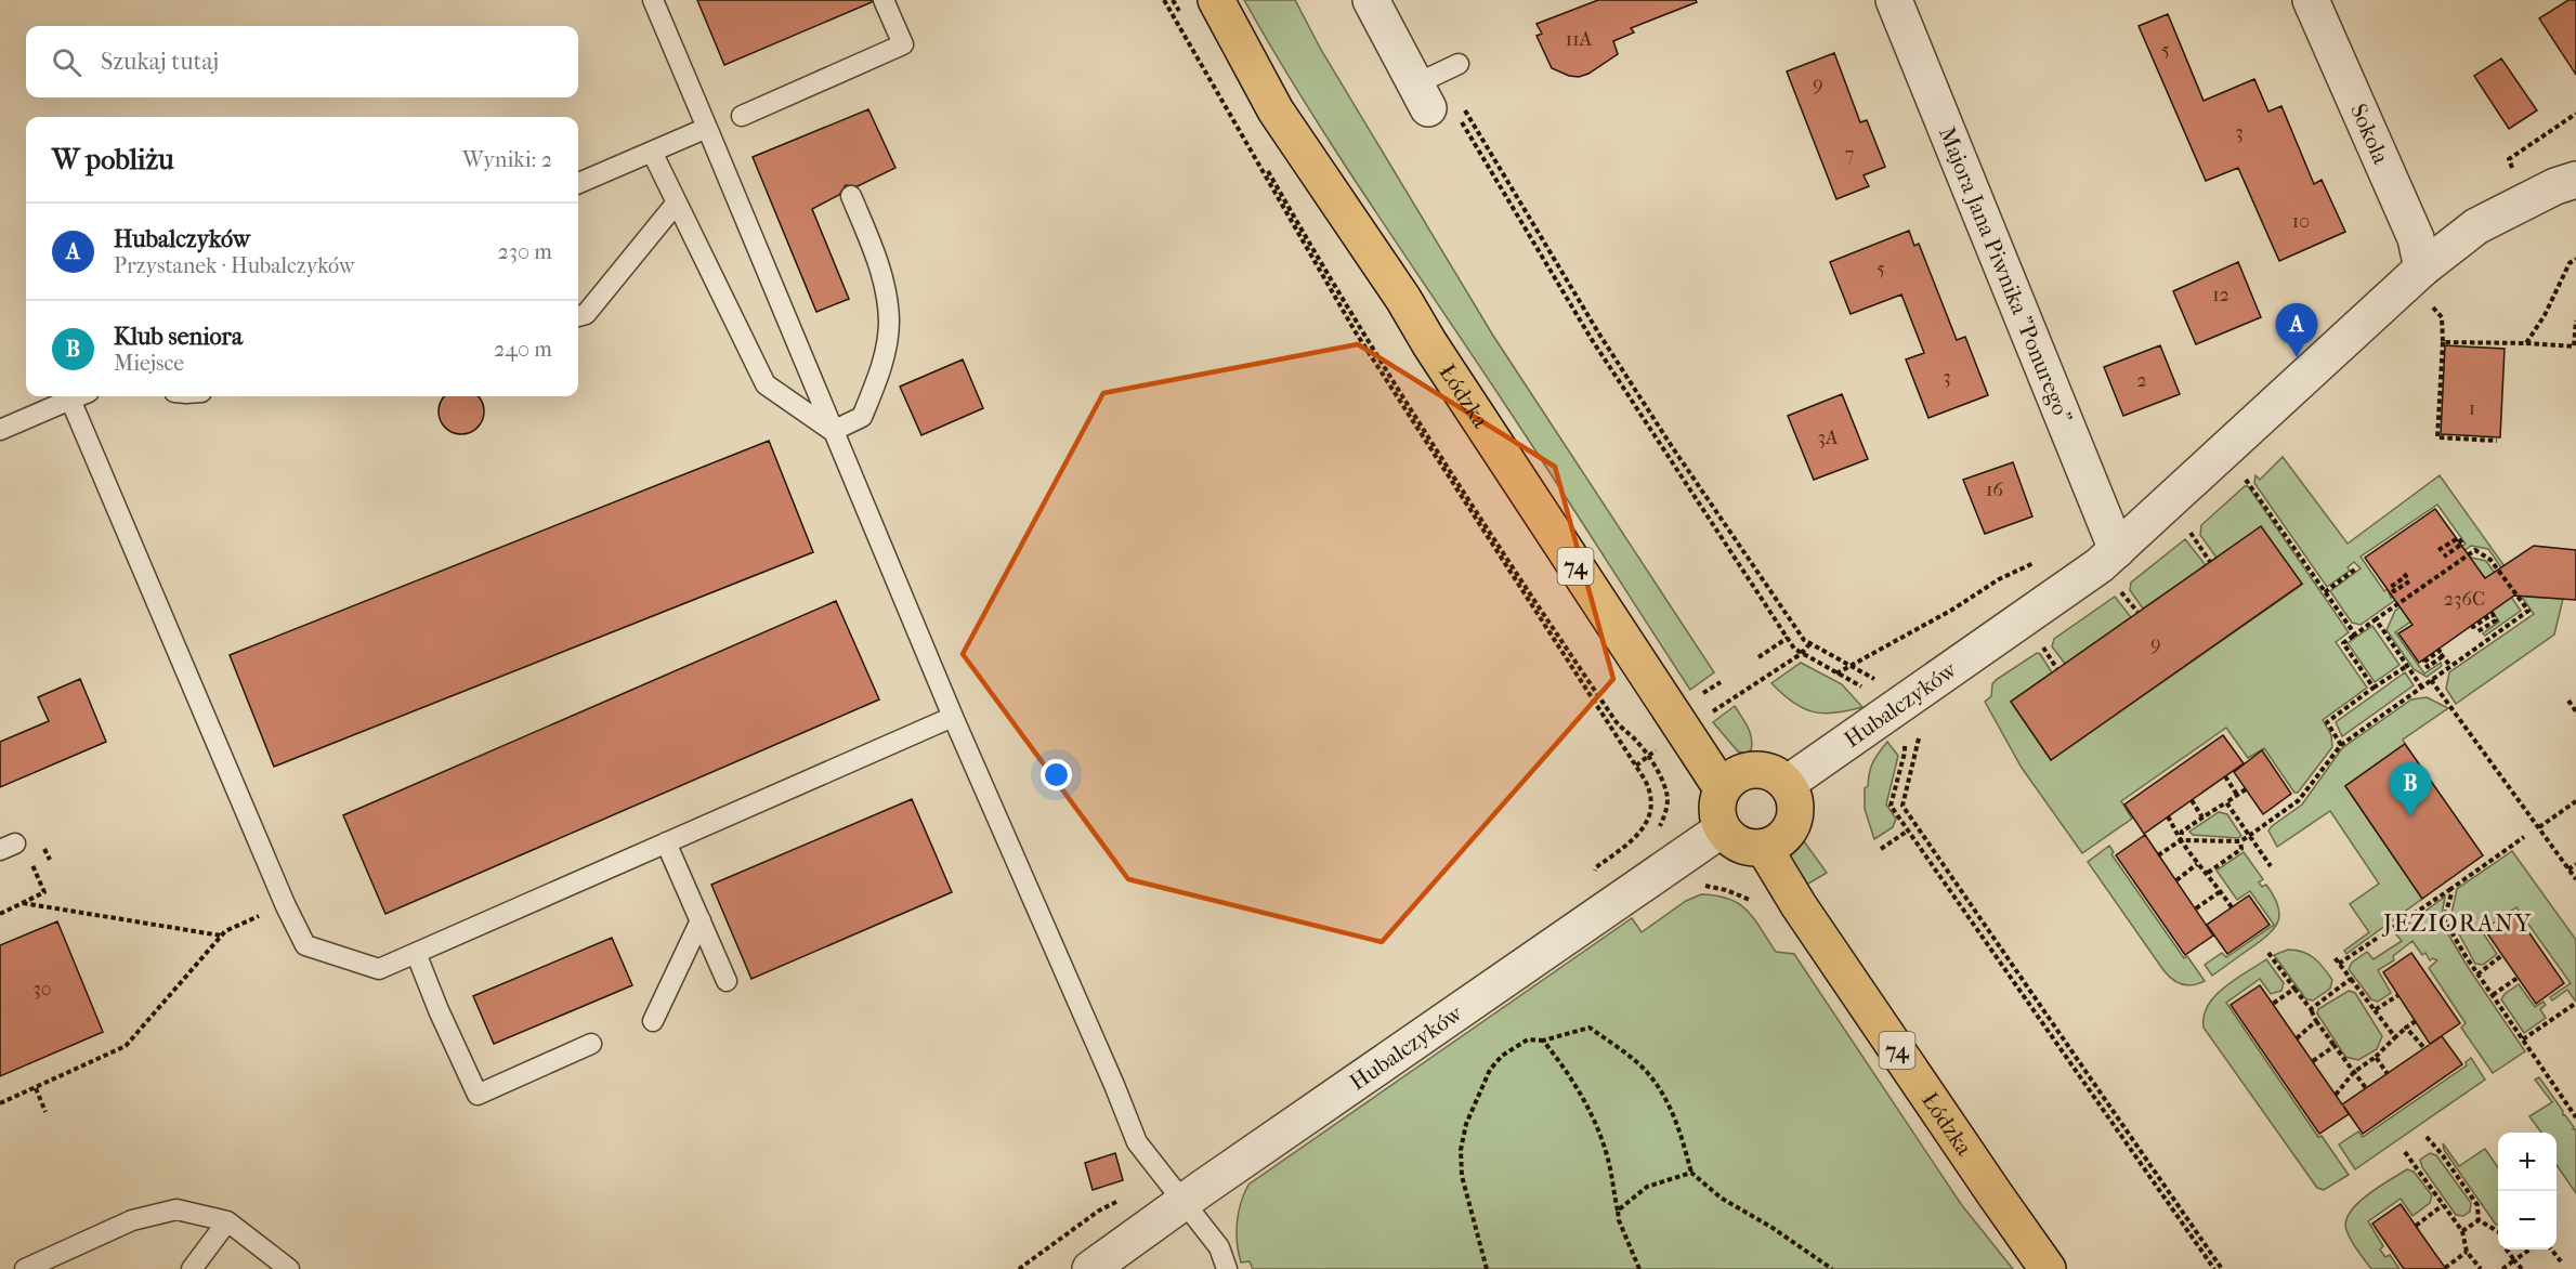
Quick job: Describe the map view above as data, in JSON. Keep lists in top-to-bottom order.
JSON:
{
  "streets": {
    "main road": ["Łódzka", "74"],
    "street": ["Sokola", "Majora Jana Piwnika \"Ponurego\"", "Hubalczyków"]
  },
  "crossings": [
    ["Sokola", "Hubalczyków"],
    ["Majora Jana Piwnika \"Ponurego\"", "Hubalczyków"],
    ["Łódzka", "Hubalczyków"]
  ],
  "districts": ["JEZIORANY"],
  "house_numbers": [
    "11A",
    "5",
    "9",
    "3",
    "7",
    "10",
    "5",
    "12",
    "3",
    "2",
    "1",
    "3A",
    "16",
    "236C",
    "9",
    "30"
  ],
  "page": {
    "search": "Szukaj tutaj",
    "heading": ["W pobliżu", "Wyniki: 2"],
    "list": [
      {
        "mark": "A",
        "name": "Hubalczyków",
        "note": "Przystanek · Hubalczyków",
        "value": "230 m"
      },
      {
        "mark": "B",
        "name": "Klub seniora",
        "note": "Miejsce",
        "value": "240 m"
      }
    ],
    "pins": ["A", "B"],
    "map_buttons": ["+", "−"]
  }
}
